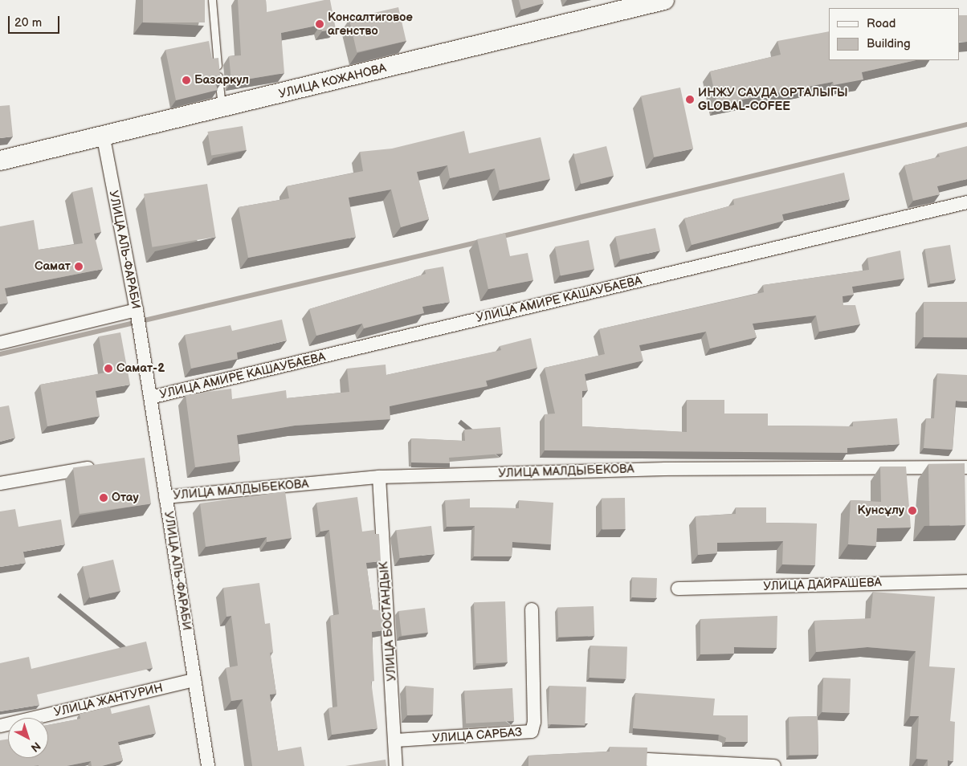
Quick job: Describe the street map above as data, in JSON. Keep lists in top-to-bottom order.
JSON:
{
  "streets": {
    "main road": ["УЛИЦА КОЖАНОВА"],
    "street": [
      "УЛИЦА АЛЬ-ФАРАБИ",
      "УЛИЦА АМИРЕ КАШАУБАЕВА",
      "УЛИЦА МАЛДЫБЕКОВА",
      "УЛИЦА ДАЙРАШЕВА",
      "УЛИЦА БОСТАНДЫК",
      "УЛИЦА ЖАНТУРИН",
      "УЛИЦА САРБАЗ"
    ]
  },
  "crossings": [
    ["УЛИЦА КОЖАНОВА", "УЛИЦА АЛЬ-ФАРАБИ"],
    ["УЛИЦА АЛЬ-ФАРАБИ", "УЛИЦА АМИРЕ КАШАУБАЕВА"],
    ["УЛИЦА АЛЬ-ФАРАБИ", "УЛИЦА МАЛДЫБЕКОВА"],
    ["УЛИЦА АЛЬ-ФАРАБИ", "УЛИЦА ЖАНТУРИН"],
    ["УЛИЦА МАЛДЫБЕКОВА", "УЛИЦА БОСТАНДЫК"],
    ["УЛИЦА БОСТАНДЫК", "УЛИЦА САРБАЗ"]
  ],
  "places": [
    "Консалтиговое агенство",
    "Базаркул",
    "ИНЖУ САУДА ОРТАЛЫГЫ GLOBAL-COFEE",
    "Самат",
    "Самат-2",
    "Отау",
    "Кунсұлу"
  ],
  "legend": ["Road", "Building"],
  "scale_bar": "20 m",
  "north": "bottom right"
}
